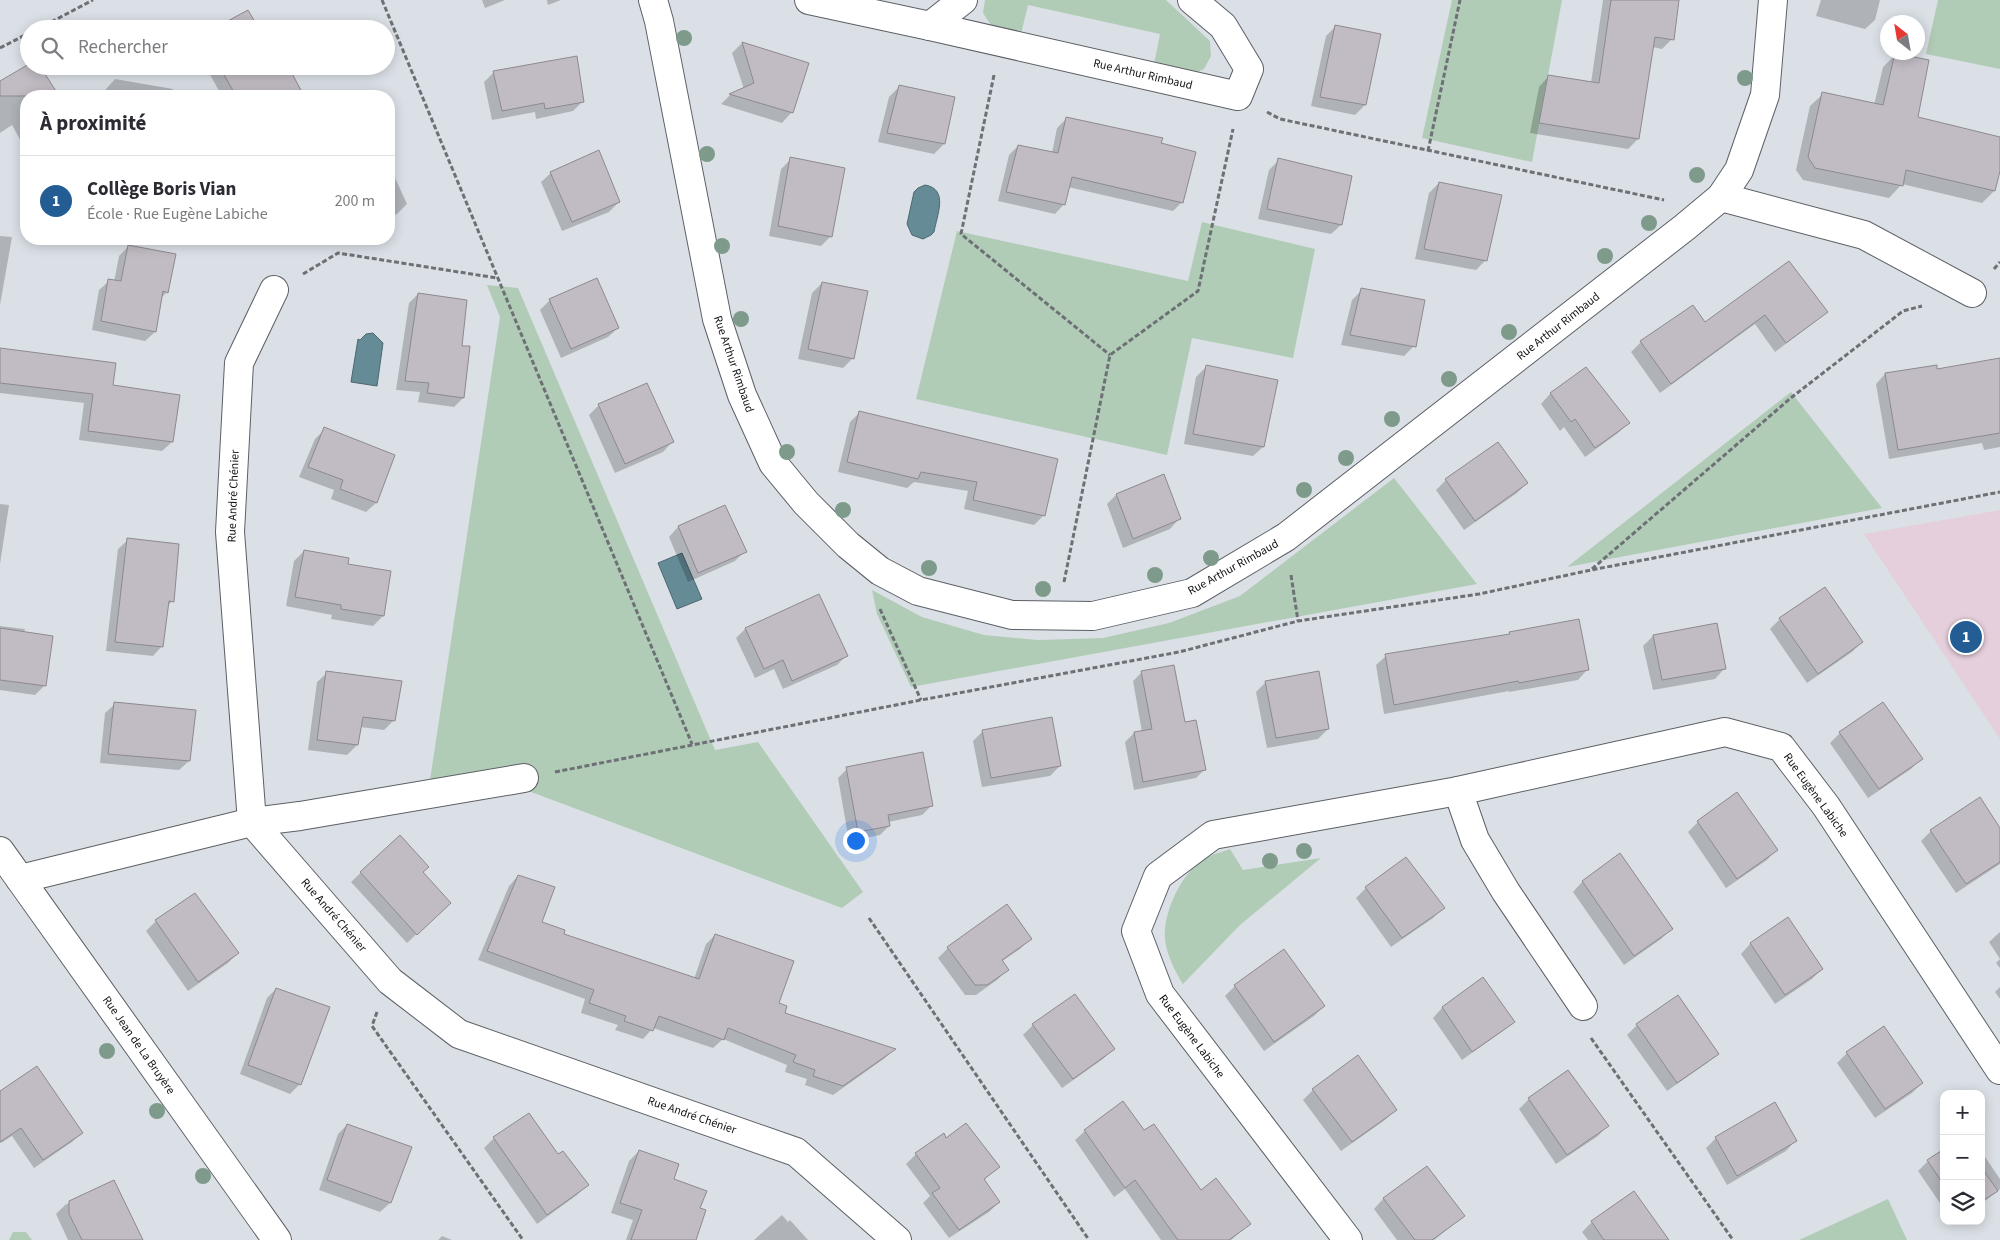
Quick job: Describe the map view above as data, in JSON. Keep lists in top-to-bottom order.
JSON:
{
  "streets": {
    "street": [
      "Rue Arthur Rimbaud",
      "Rue André Chénier",
      "Rue Eugène Labiche",
      "Rue Jean de La Bruyère"
    ]
  },
  "north": "top left",
  "page": {
    "search": "Rechercher",
    "heading": "À proximité",
    "list": [
      {
        "mark": "1",
        "name": "Collège Boris Vian",
        "note": "École · Rue Eugène Labiche",
        "value": "200 m"
      }
    ],
    "pins": "1",
    "map_buttons": ["+", "−"]
  }
}
